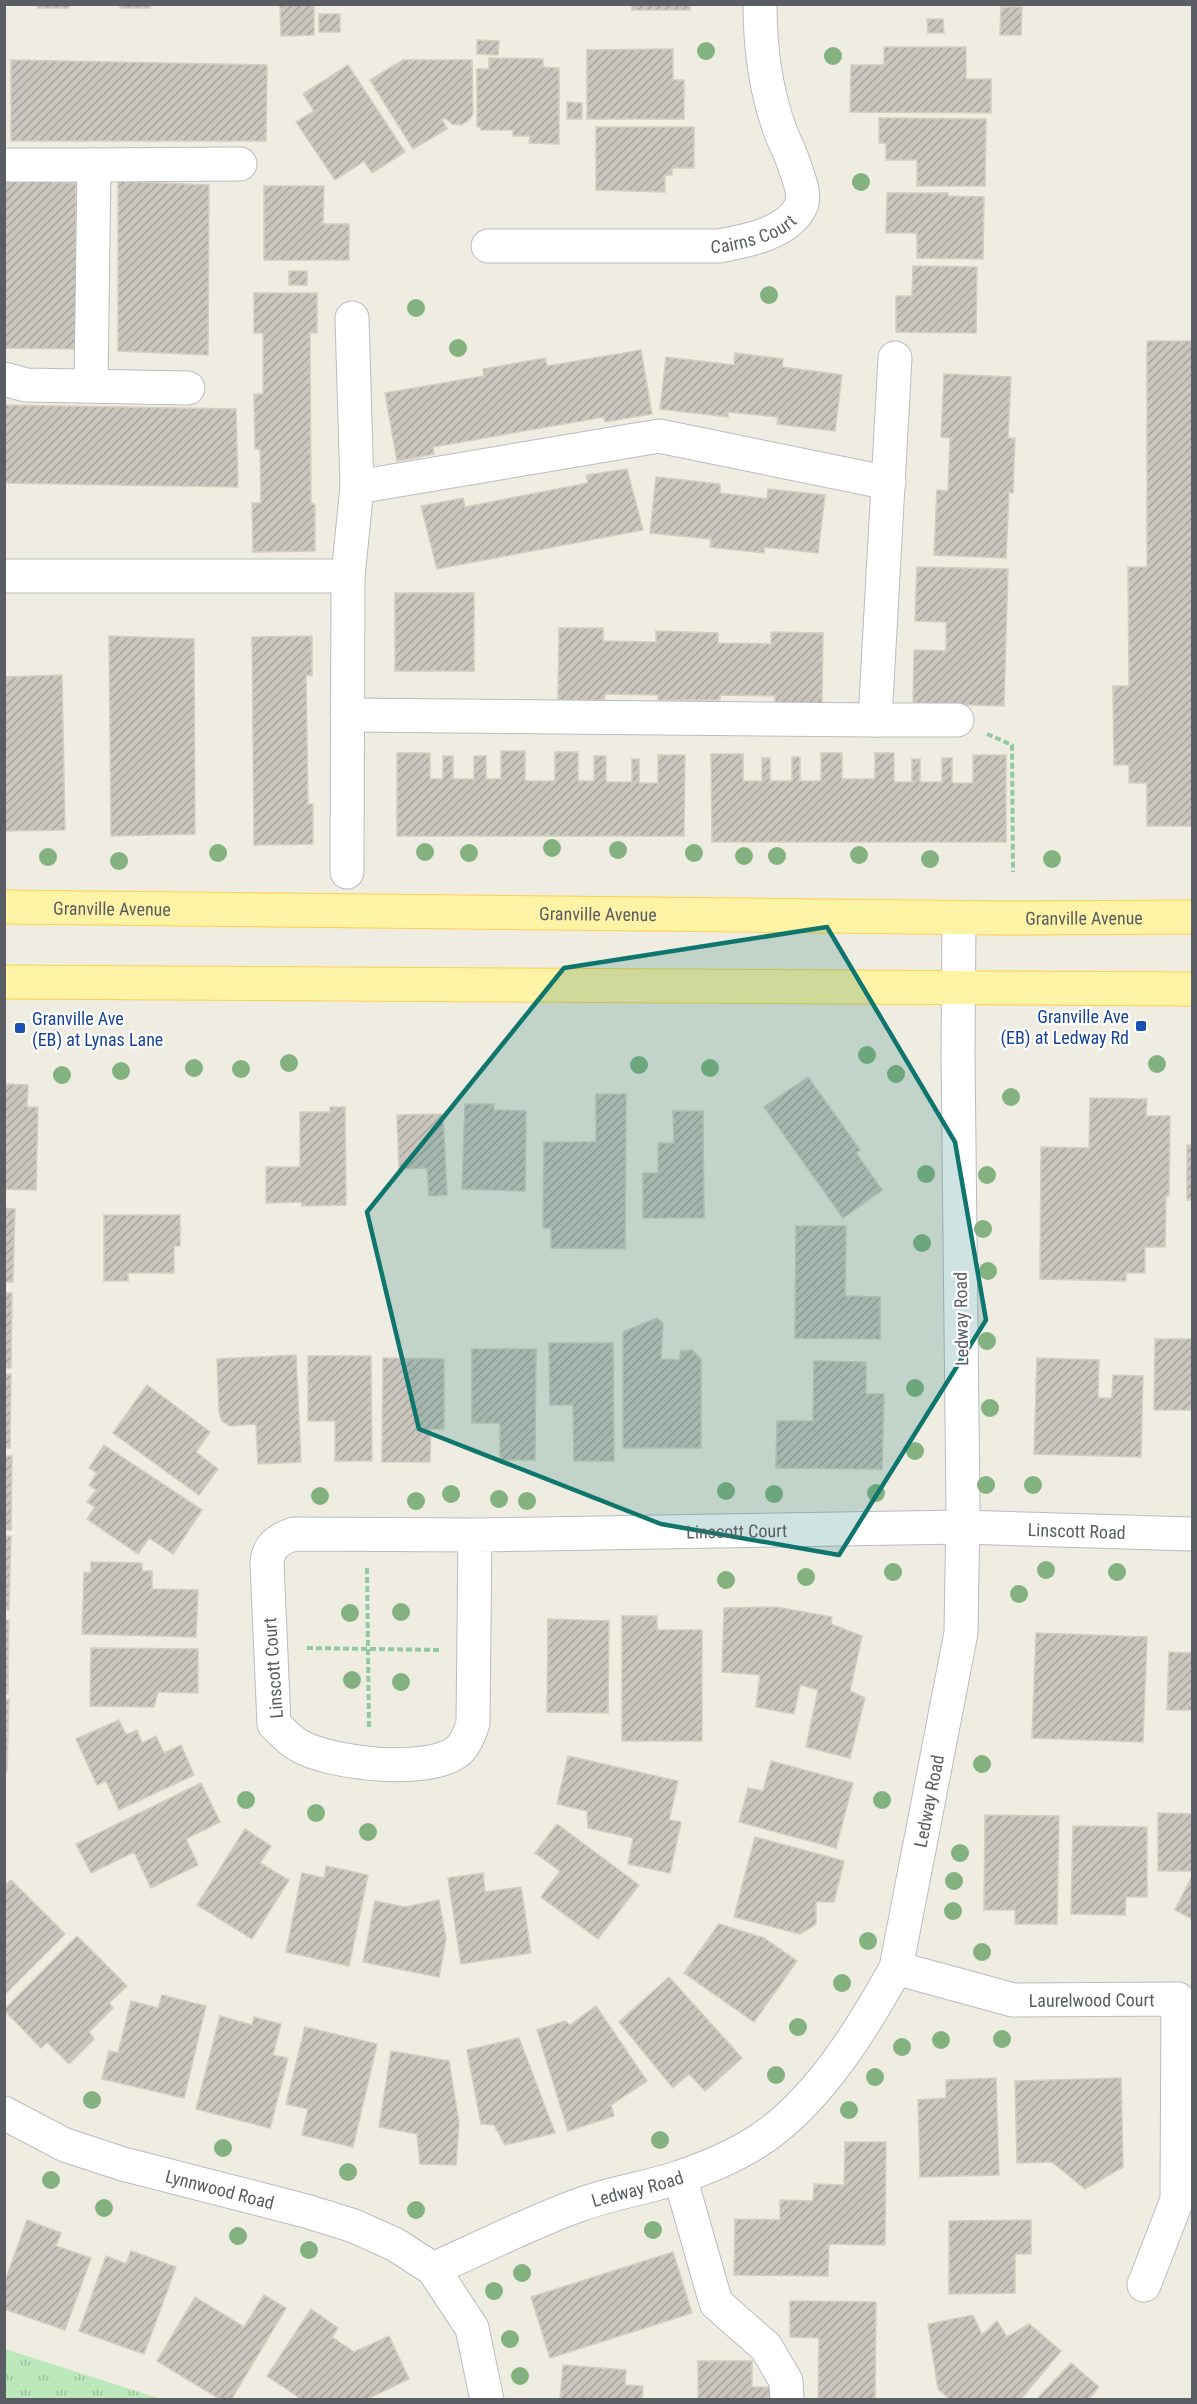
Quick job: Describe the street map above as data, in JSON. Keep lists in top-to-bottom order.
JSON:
{
  "streets": {
    "main road": ["Granville Avenue"],
    "street": [
      "Cairns Court",
      "Ledway Road",
      "Linscott Court",
      "Linscott Road",
      "Laurelwood Court",
      "Lynnwood Road"
    ]
  },
  "crossings": [
    ["Granville Avenue", "Ledway Road"],
    ["Ledway Road", "Linscott Court"],
    ["Ledway Road", "Linscott Road"],
    ["Ledway Road", "Laurelwood Court"],
    ["Ledway Road", "Lynnwood Road"],
    ["Linscott Court", "Linscott Road"]
  ],
  "places": {
    "transit": ["Granville Ave (EB) at Ledway Rd", "Granville Ave (EB) at Lynas Lane"]
  }
}
